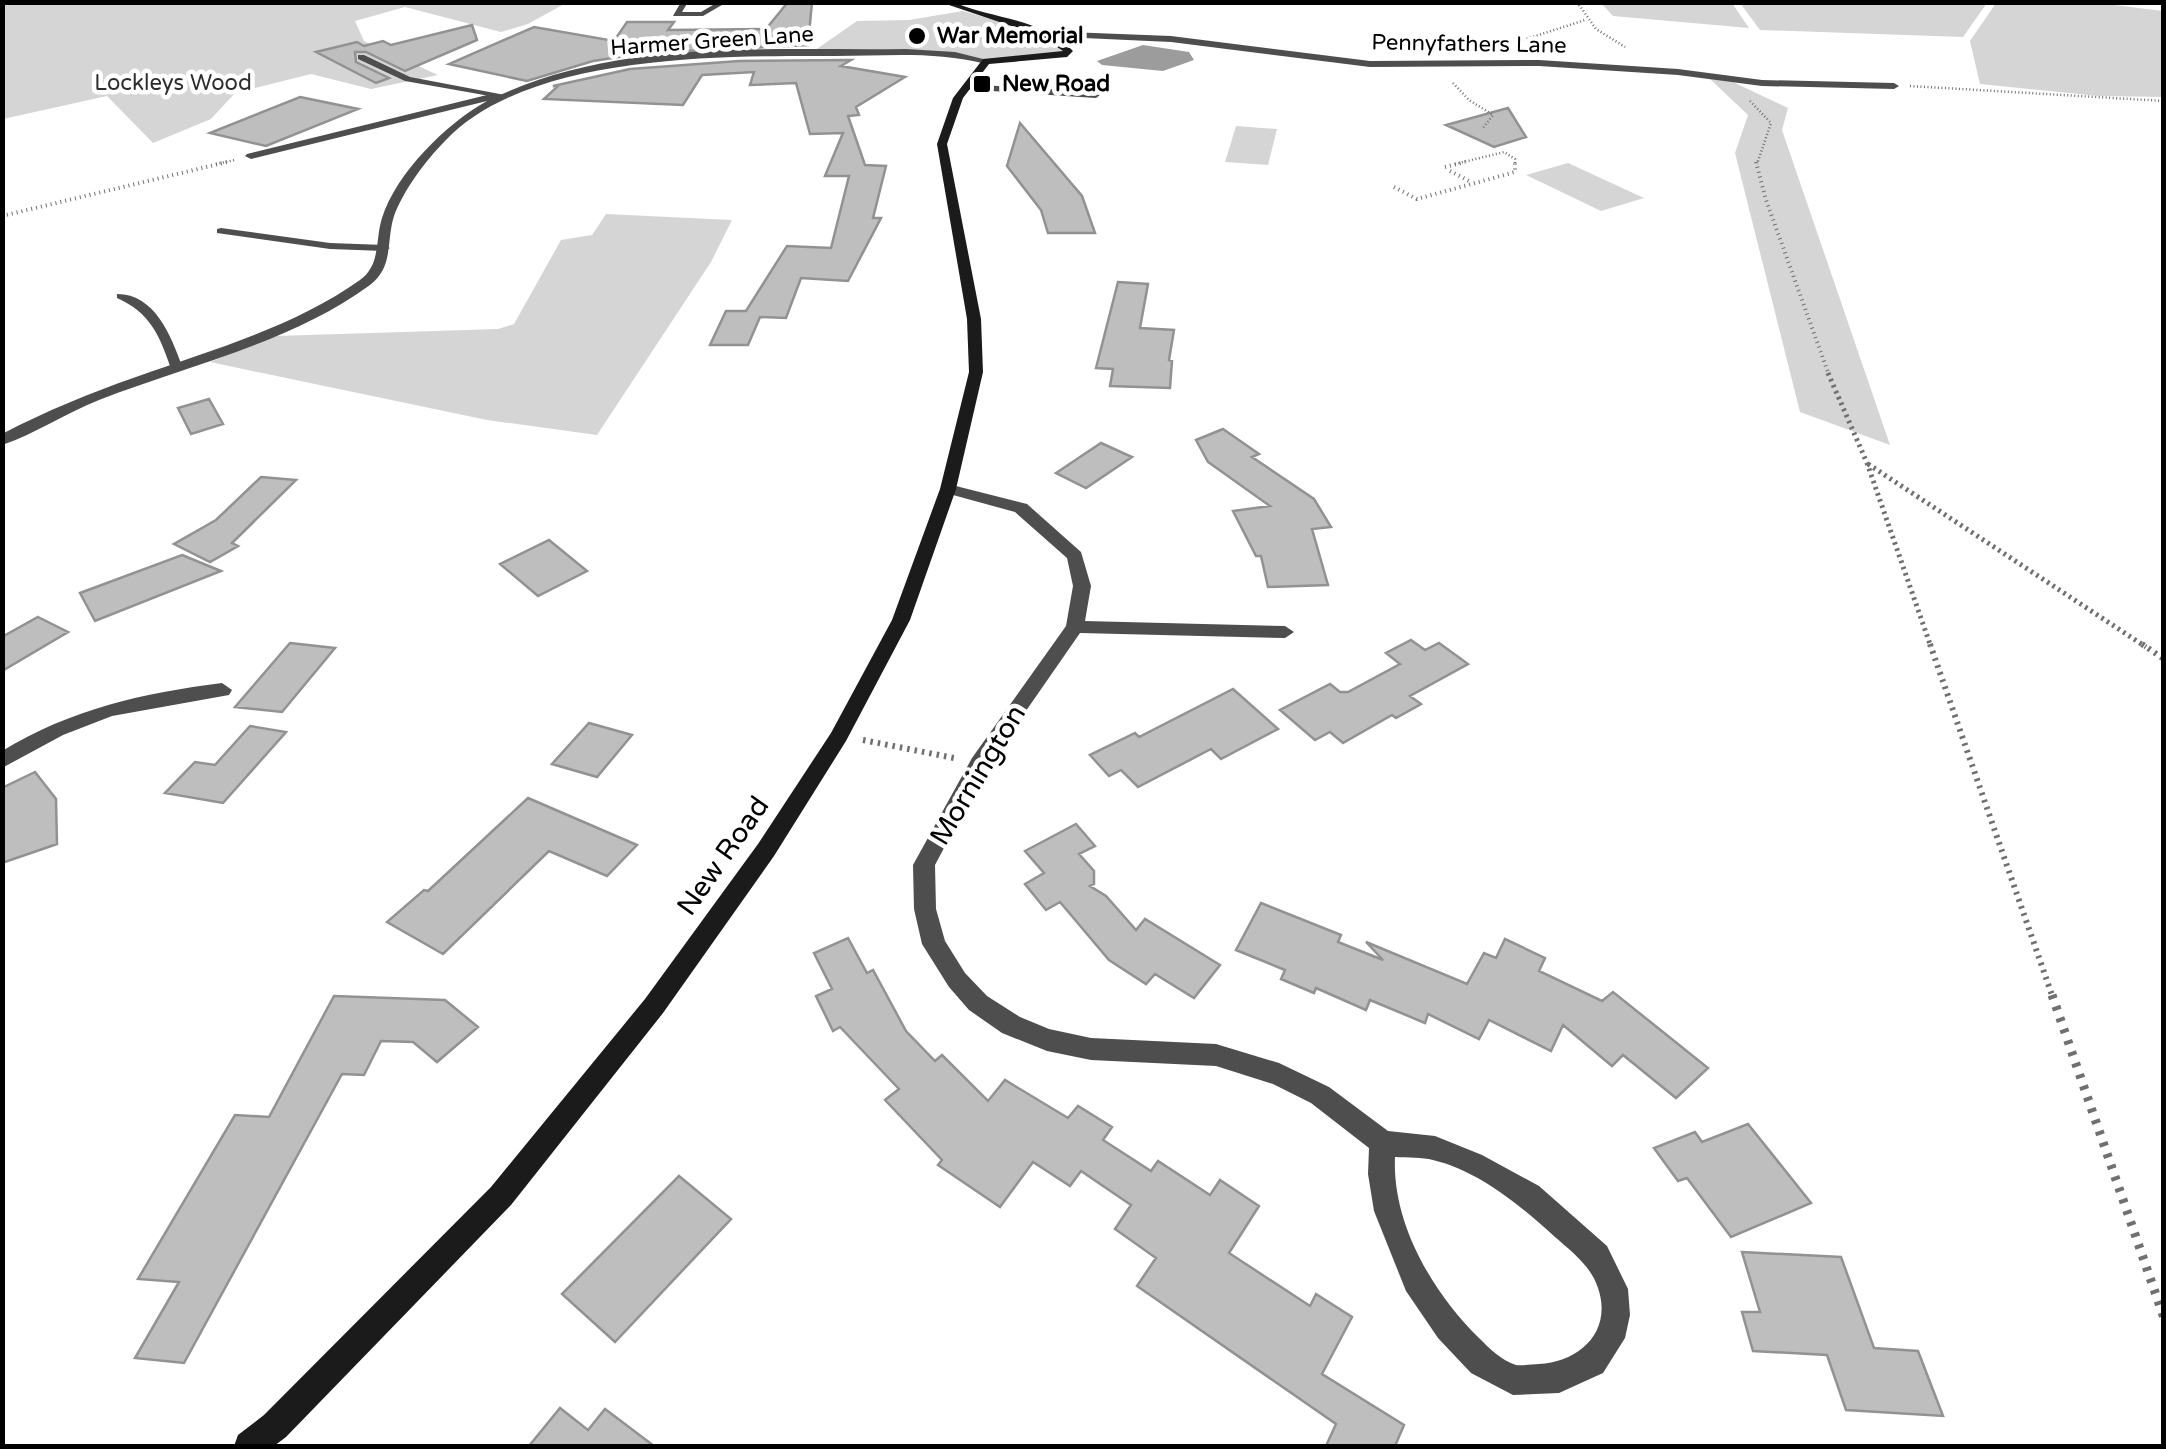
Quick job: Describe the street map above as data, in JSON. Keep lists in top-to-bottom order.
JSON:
{
  "streets": {
    "street": [
      "Harmer Green Lane",
      "Pennyfathers Lane",
      "Mornington",
      "New Road"
    ]
  },
  "crossings": [
    ["Harmer Green Lane", "New Road"],
    ["Mornington", "New Road"]
  ],
  "parks": ["Lockleys Wood"],
  "places": {
    "other": ["War Memorial"],
    "transit": ["New Road"]
  }
}
